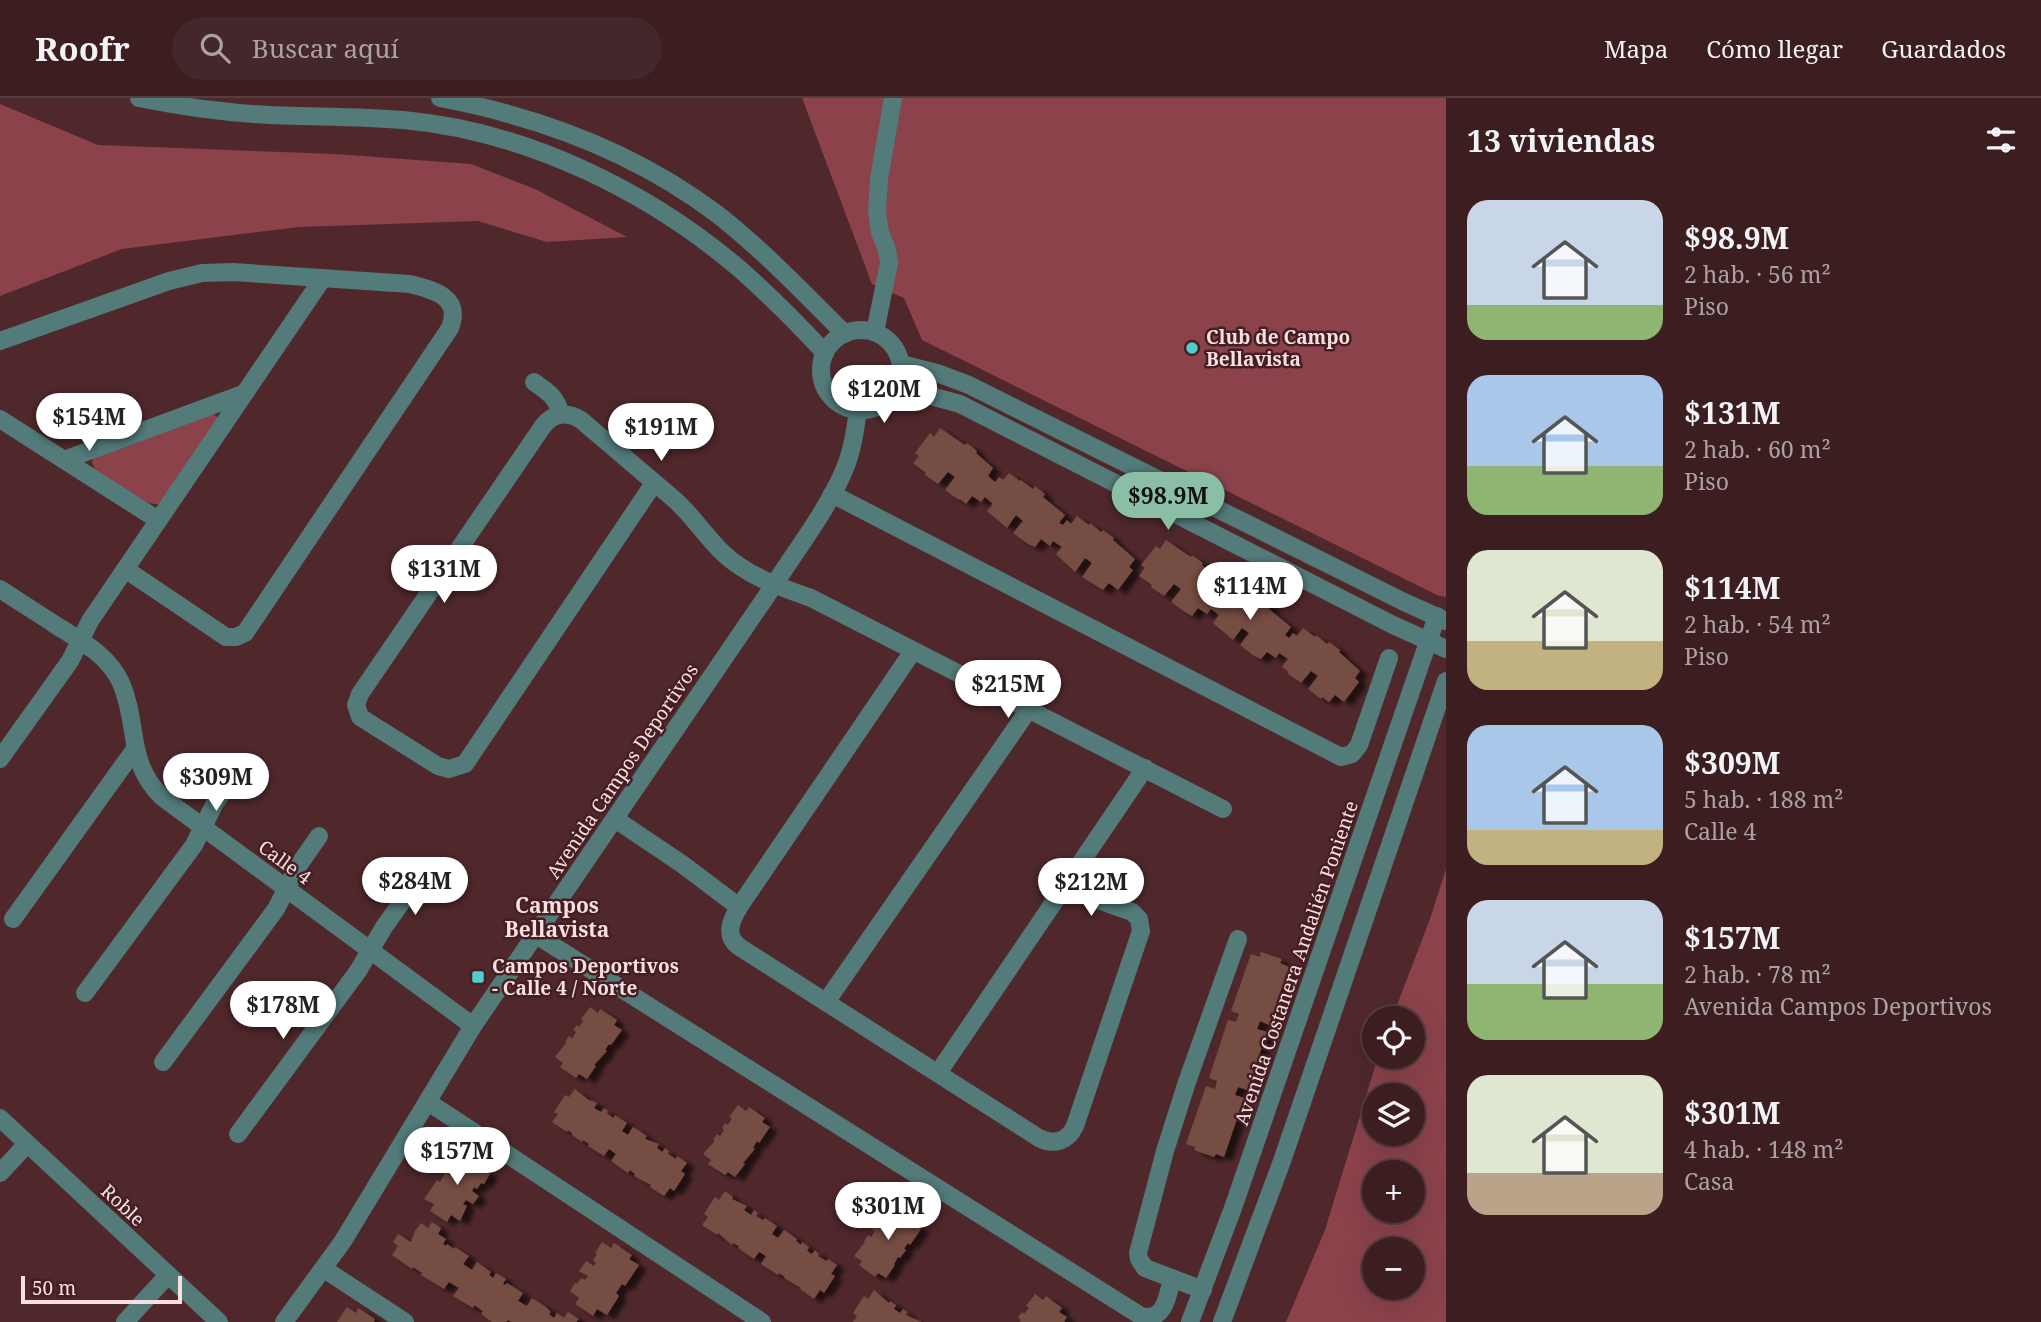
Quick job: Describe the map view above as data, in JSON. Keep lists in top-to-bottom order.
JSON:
{
  "streets": {
    "street": [
      "Avenida Campos Deportivos",
      "Calle 4",
      "Avenida Costanera Andalién Poniente",
      "Roble"
    ]
  },
  "crossings": [
    ["Avenida Campos Deportivos", "Calle 4"]
  ],
  "districts": ["Campos Bellavista"],
  "places": {
    "other": ["Club de Campo Bellavista"],
    "transit": ["Campos Deportivos - Calle 4 / Norte"]
  },
  "scale_bar": "50 m",
  "page": {
    "header": "Roofr",
    "search": "Buscar aquí",
    "nav": ["Mapa", "Cómo llegar", "Guardados"],
    "heading": "13 viviendas",
    "list": [
      {
        "name": "$98.9M",
        "note": "2 hab. · 56 m² · Piso"
      },
      {
        "name": "$131M",
        "note": "2 hab. · 60 m² · Piso"
      },
      {
        "name": "$114M",
        "note": "2 hab. · 54 m² · Piso"
      },
      {
        "name": "$309M",
        "note": "5 hab. · 188 m² · Calle 4"
      },
      {
        "name": "$157M",
        "note": "2 hab. · 78 m² · Avenida Campos Deportivos"
      },
      {
        "name": "$301M",
        "note": "4 hab. · 148 m² · Casa"
      }
    ],
    "price": [
      "$120M",
      "$154M",
      "$191M",
      "$98.9M",
      "$131M",
      "$114M",
      "$215M",
      "$309M",
      "$284M",
      "$212M",
      "$178M",
      "$157M",
      "$301M"
    ],
    "map_buttons": ["+", "−"],
    "scale": "50 m"
  }
}
